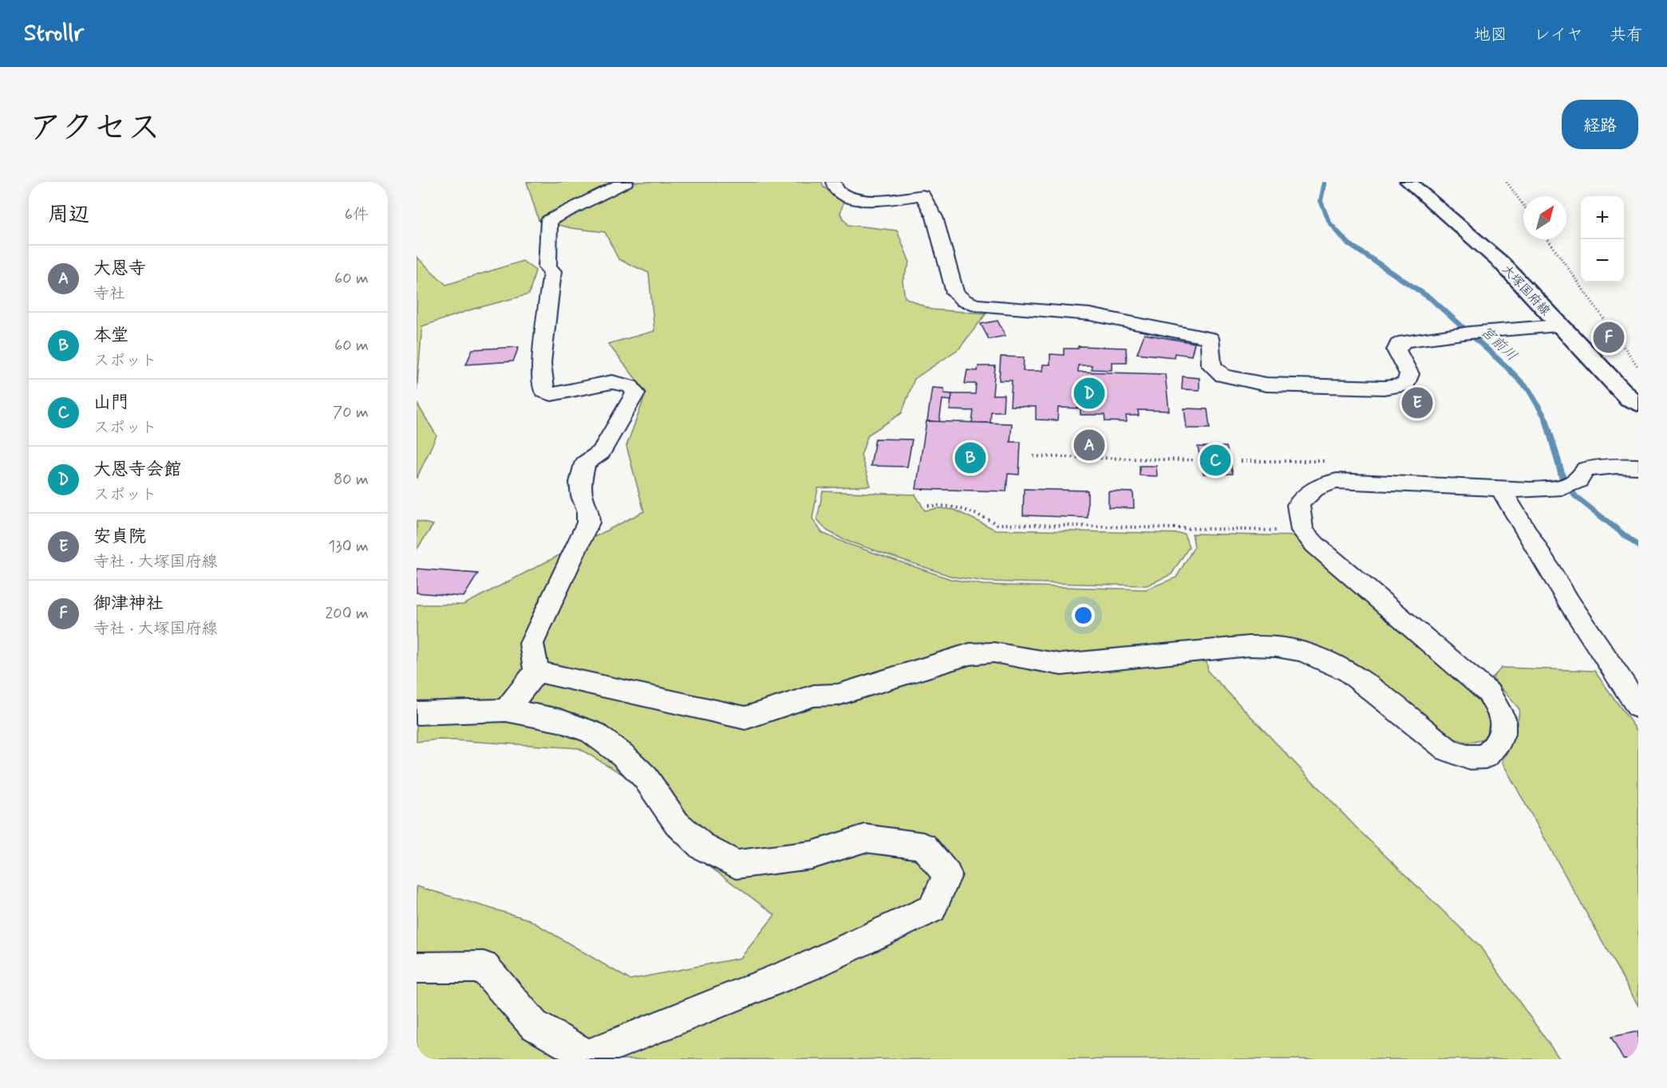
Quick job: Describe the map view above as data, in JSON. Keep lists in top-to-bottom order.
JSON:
{
  "streets": {
    "main road": ["大塚国府線"]
  },
  "water": ["宮前川"],
  "north": "top right",
  "page": {
    "header": "Strollr",
    "nav": ["地図", "レイヤ", "共有"],
    "title": "アクセス",
    "buttons": "経路",
    "heading": ["周辺", "6件"],
    "map_buttons": ["+", "−"],
    "list": [
      {
        "mark": "A",
        "name": "大恩寺",
        "note": "寺社",
        "value": "60 m"
      },
      {
        "mark": "B",
        "name": "本堂",
        "note": "スポット",
        "value": "60 m"
      },
      {
        "mark": "C",
        "name": "山門",
        "note": "スポット",
        "value": "70 m"
      },
      {
        "mark": "D",
        "name": "大恩寺会館",
        "note": "スポット",
        "value": "80 m"
      },
      {
        "mark": "E",
        "name": "安貞院",
        "note": "寺社 · 大塚国府線",
        "value": "130 m"
      },
      {
        "mark": "F",
        "name": "御津神社",
        "note": "寺社 · 大塚国府線",
        "value": "200 m"
      }
    ],
    "pins": [
      "F",
      "D",
      "E",
      "A",
      "B",
      "C"
    ]
  }
}
